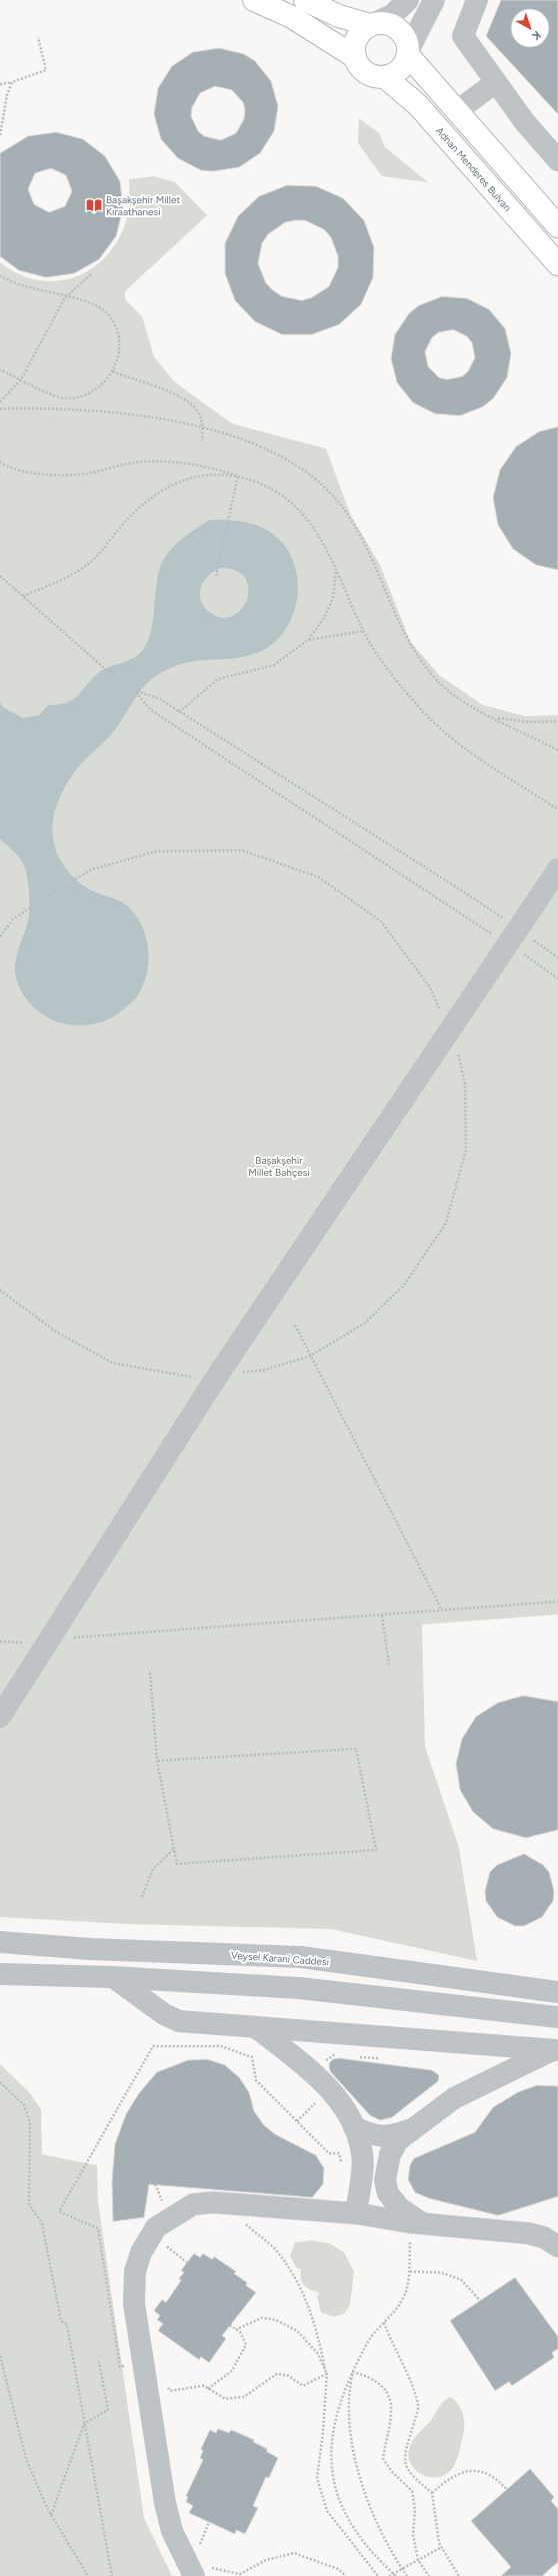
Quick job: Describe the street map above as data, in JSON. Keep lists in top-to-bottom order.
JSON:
{
  "streets": {
    "main road": ["Adnan Menderes Bulvarı"],
    "street": ["Veysel Karani Caddesi"]
  },
  "parks": ["Başakşehir Millet Bahçesi"],
  "places": {
    "library": ["Başakşehir Millet Kıraathanesi"]
  },
  "north": "bottom right"
}
